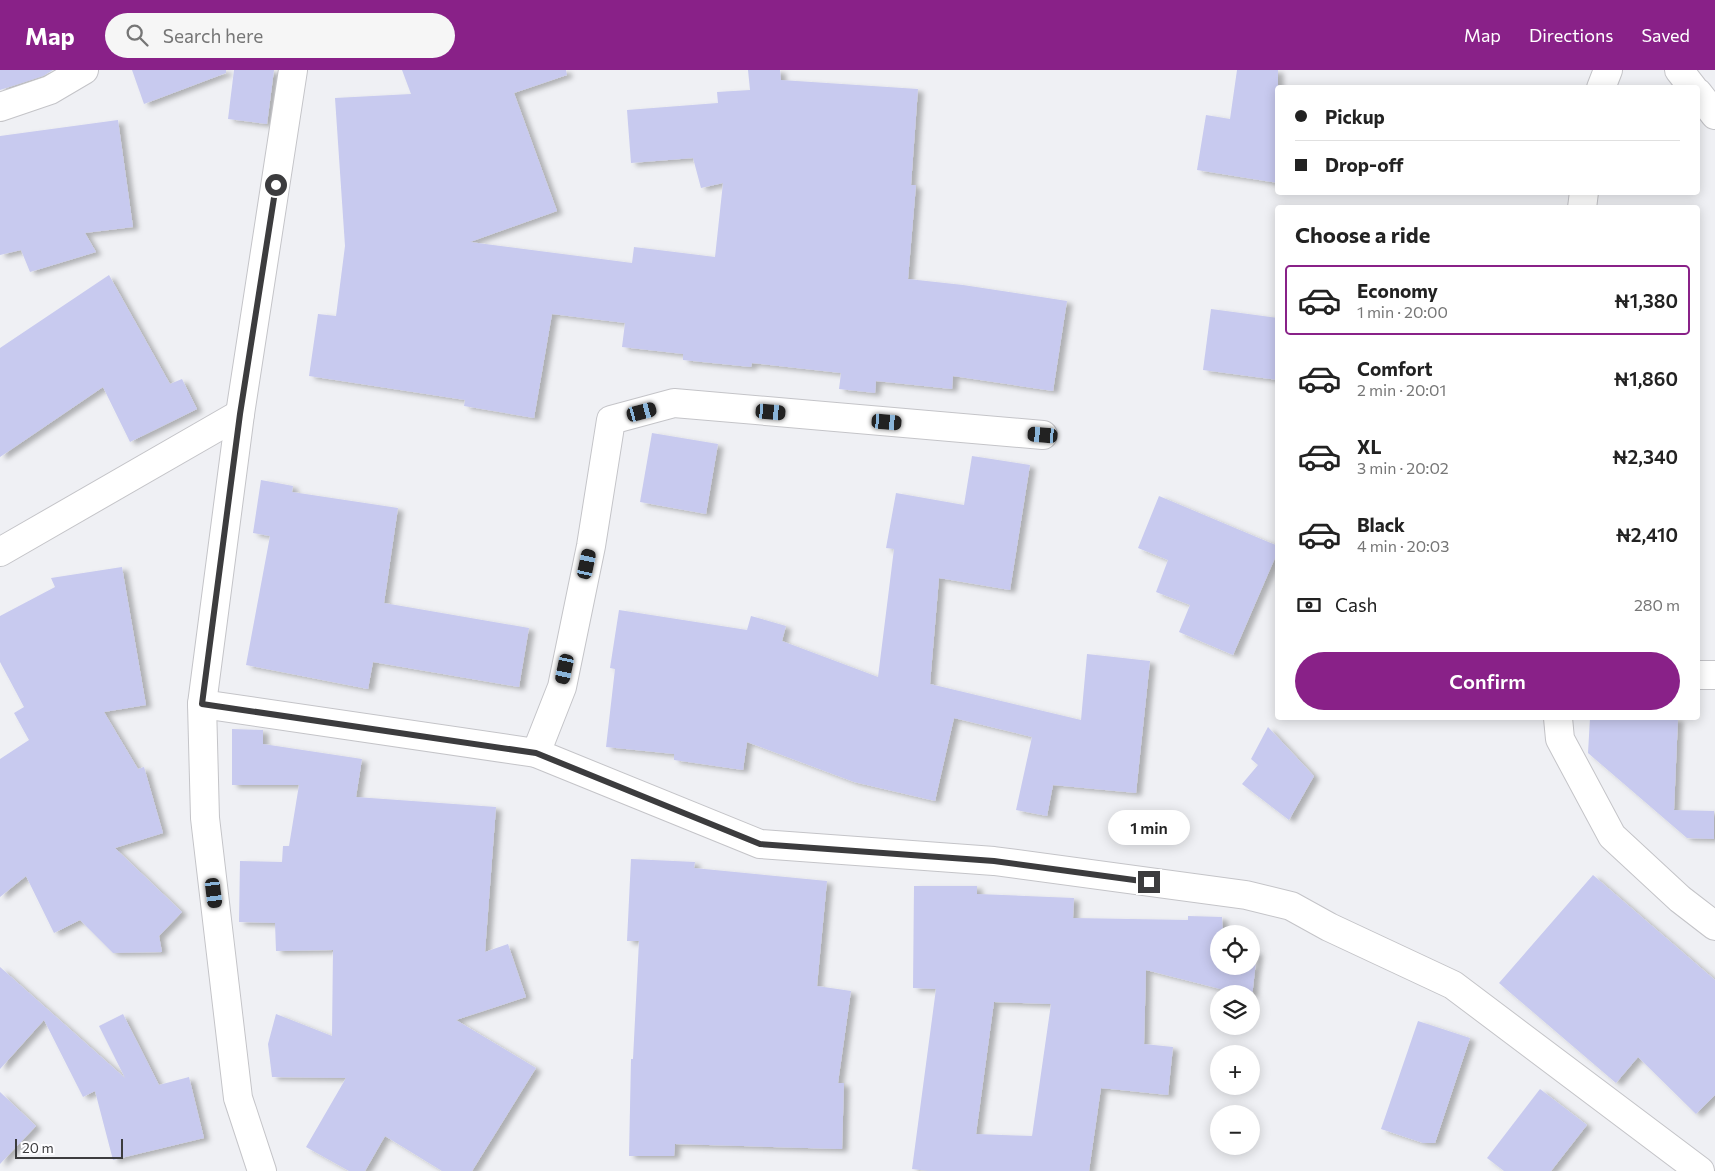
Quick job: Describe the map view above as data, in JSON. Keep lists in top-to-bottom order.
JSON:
{
  "scale_bar": "20 m",
  "page": {
    "header": "Map",
    "search": "Search here",
    "nav": ["Map", "Directions", "Saved"],
    "banner": ["Pickup", "Drop-off"],
    "heading": "Choose a ride",
    "list": [
      {
        "name": "Economy",
        "note": "1 min · 20:00",
        "value": "₦1,380"
      },
      {
        "name": "Comfort",
        "note": "2 min · 20:01",
        "value": "₦1,860"
      },
      {
        "name": "XL",
        "note": "3 min · 20:02",
        "value": "₦2,340"
      },
      {
        "name": "Black",
        "note": "4 min · 20:03",
        "value": "₦2,410"
      }
    ],
    "pay": ["Cash", "280 m"],
    "buttons": "Confirm",
    "bubble": "1 min",
    "map_buttons": ["+", "−"],
    "scale": "20 m"
  }
}
